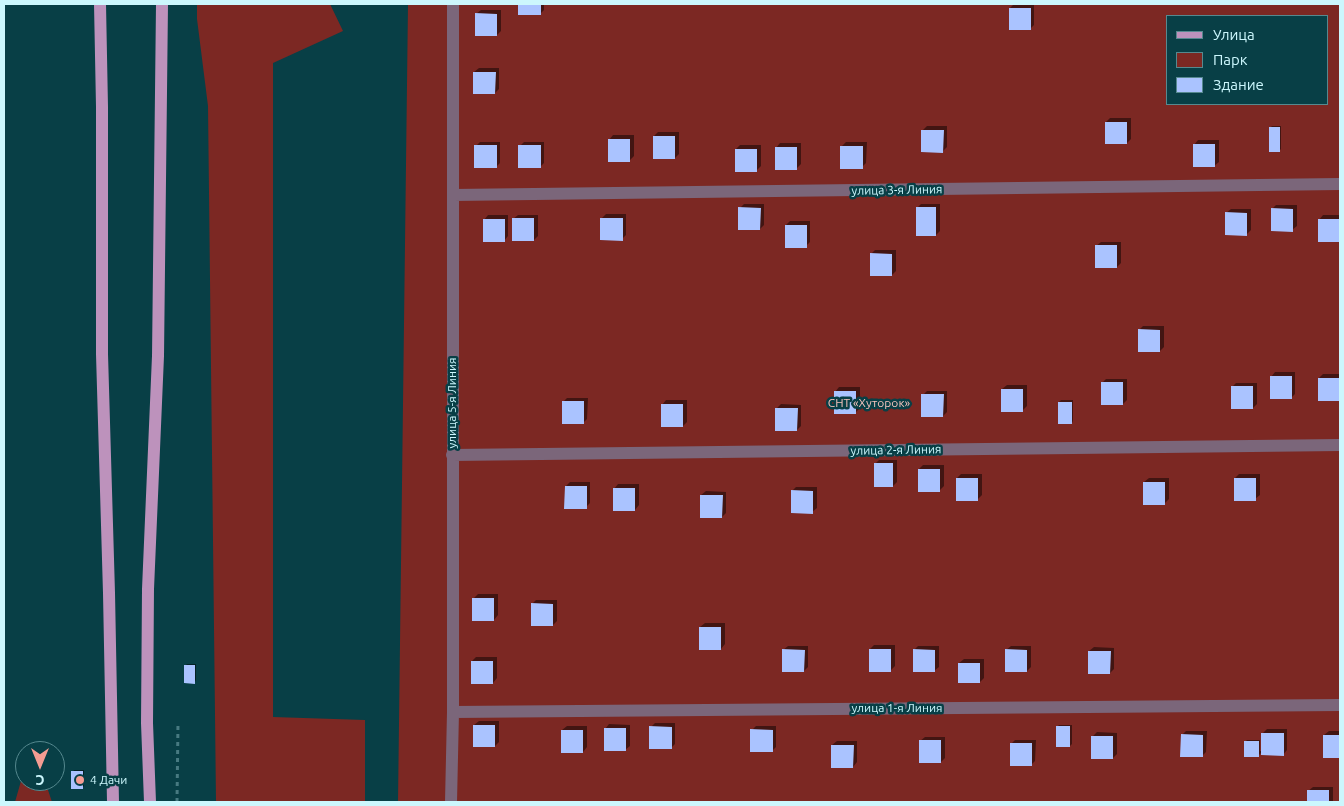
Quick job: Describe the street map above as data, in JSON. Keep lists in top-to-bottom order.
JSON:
{
  "streets": {
    "street": [
      "улица 3-я Линия",
      "улица 5-я Линия",
      "улица 2-я Линия",
      "улица 1-я Линия"
    ]
  },
  "crossings": [
    ["улица 3-я Линия", "улица 5-я Линия"],
    ["улица 5-я Линия", "улица 2-я Линия"],
    ["улица 5-я Линия", "улица 1-я Линия"]
  ],
  "parks": ["СНТ «Хуторок»"],
  "places": ["4 Дачи"],
  "legend": ["Улица", "Парк", "Здание"],
  "north": "bottom"
}
